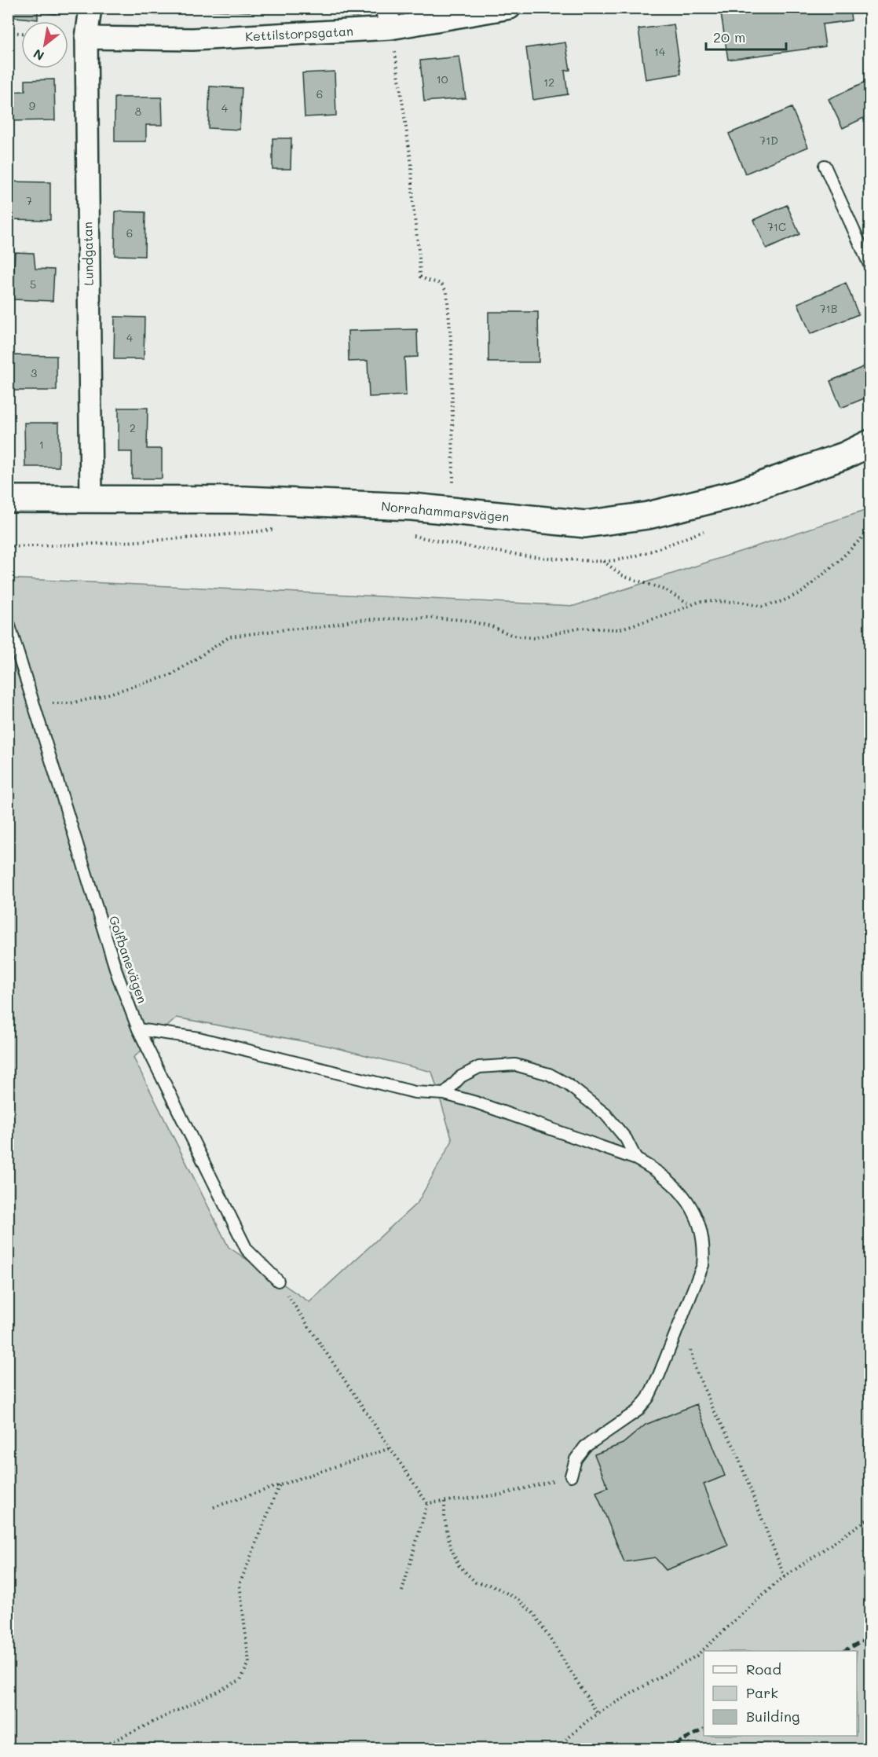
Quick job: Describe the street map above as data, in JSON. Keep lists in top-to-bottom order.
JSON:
{
  "streets": {
    "street": ["Kettilstorpsgatan", "Lundgatan", "Norrahammarsvägen"],
    "lane": ["Golfbanevägen"]
  },
  "crossings": [
    ["Kettilstorpsgatan", "Lundgatan"],
    ["Lundgatan", "Norrahammarsvägen"]
  ],
  "house_numbers": [
    "14",
    "10",
    "12",
    "6",
    "9",
    "4",
    "8",
    "71D",
    "7",
    "71C",
    "6",
    "5",
    "71B",
    "4",
    "3",
    "2",
    "1"
  ],
  "legend": ["Road", "Park", "Building"],
  "scale_bar": "20 m",
  "north": "bottom left"
}
